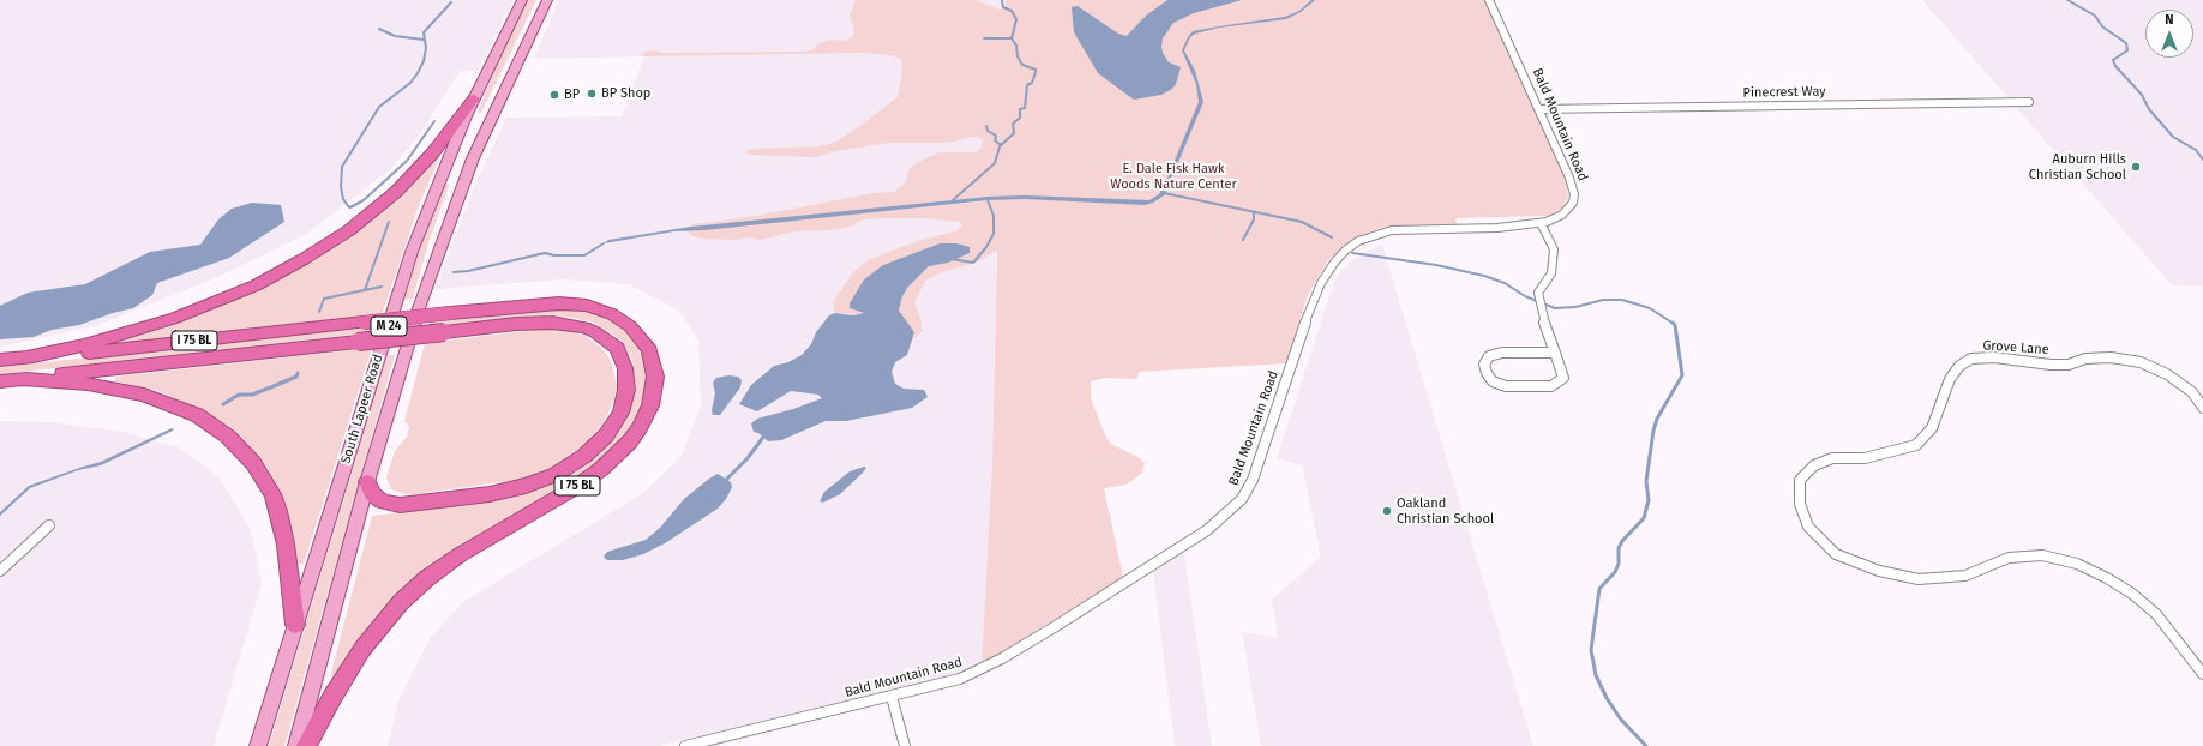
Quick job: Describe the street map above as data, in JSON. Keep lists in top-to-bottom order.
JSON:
{
  "streets": {
    "highway": ["I 75 BL"],
    "main road": ["M 24", "South Lapeer Road"],
    "street": ["Pinecrest Way", "Bald Mountain Road", "Grove Lane"]
  },
  "crossings": [
    ["Pinecrest Way", "Bald Mountain Road"]
  ],
  "parks": ["E. Dale Fisk Hawk Woods Nature Center"],
  "places": [
    "BP Shop",
    "BP",
    "Auburn Hills Christian School",
    "Oakland Christian School"
  ],
  "north": "top"
}
